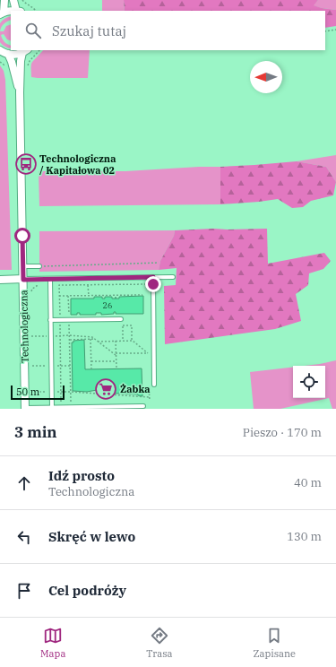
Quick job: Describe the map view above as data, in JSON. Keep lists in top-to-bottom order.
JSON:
{
  "streets": {
    "street": ["Technologiczna"]
  },
  "places": {
    "bus stop": ["Technologiczna / Kapitałowa 02"],
    "supermarket": ["Żabka"]
  },
  "house_numbers": ["26"],
  "scale_bar": "50 m",
  "north": "left",
  "page": {
    "search": "Szukaj tutaj",
    "scale": "50 m",
    "heading": ["3 min", "Pieszo · 170 m"],
    "list": [
      ["Idź prosto", "Technologiczna", "40 m"],
      ["Skręć w lewo", "130 m"],
      "Cel podróży"
    ],
    "nav": ["Mapa", "Trasa", "Zapisane"]
  }
}
